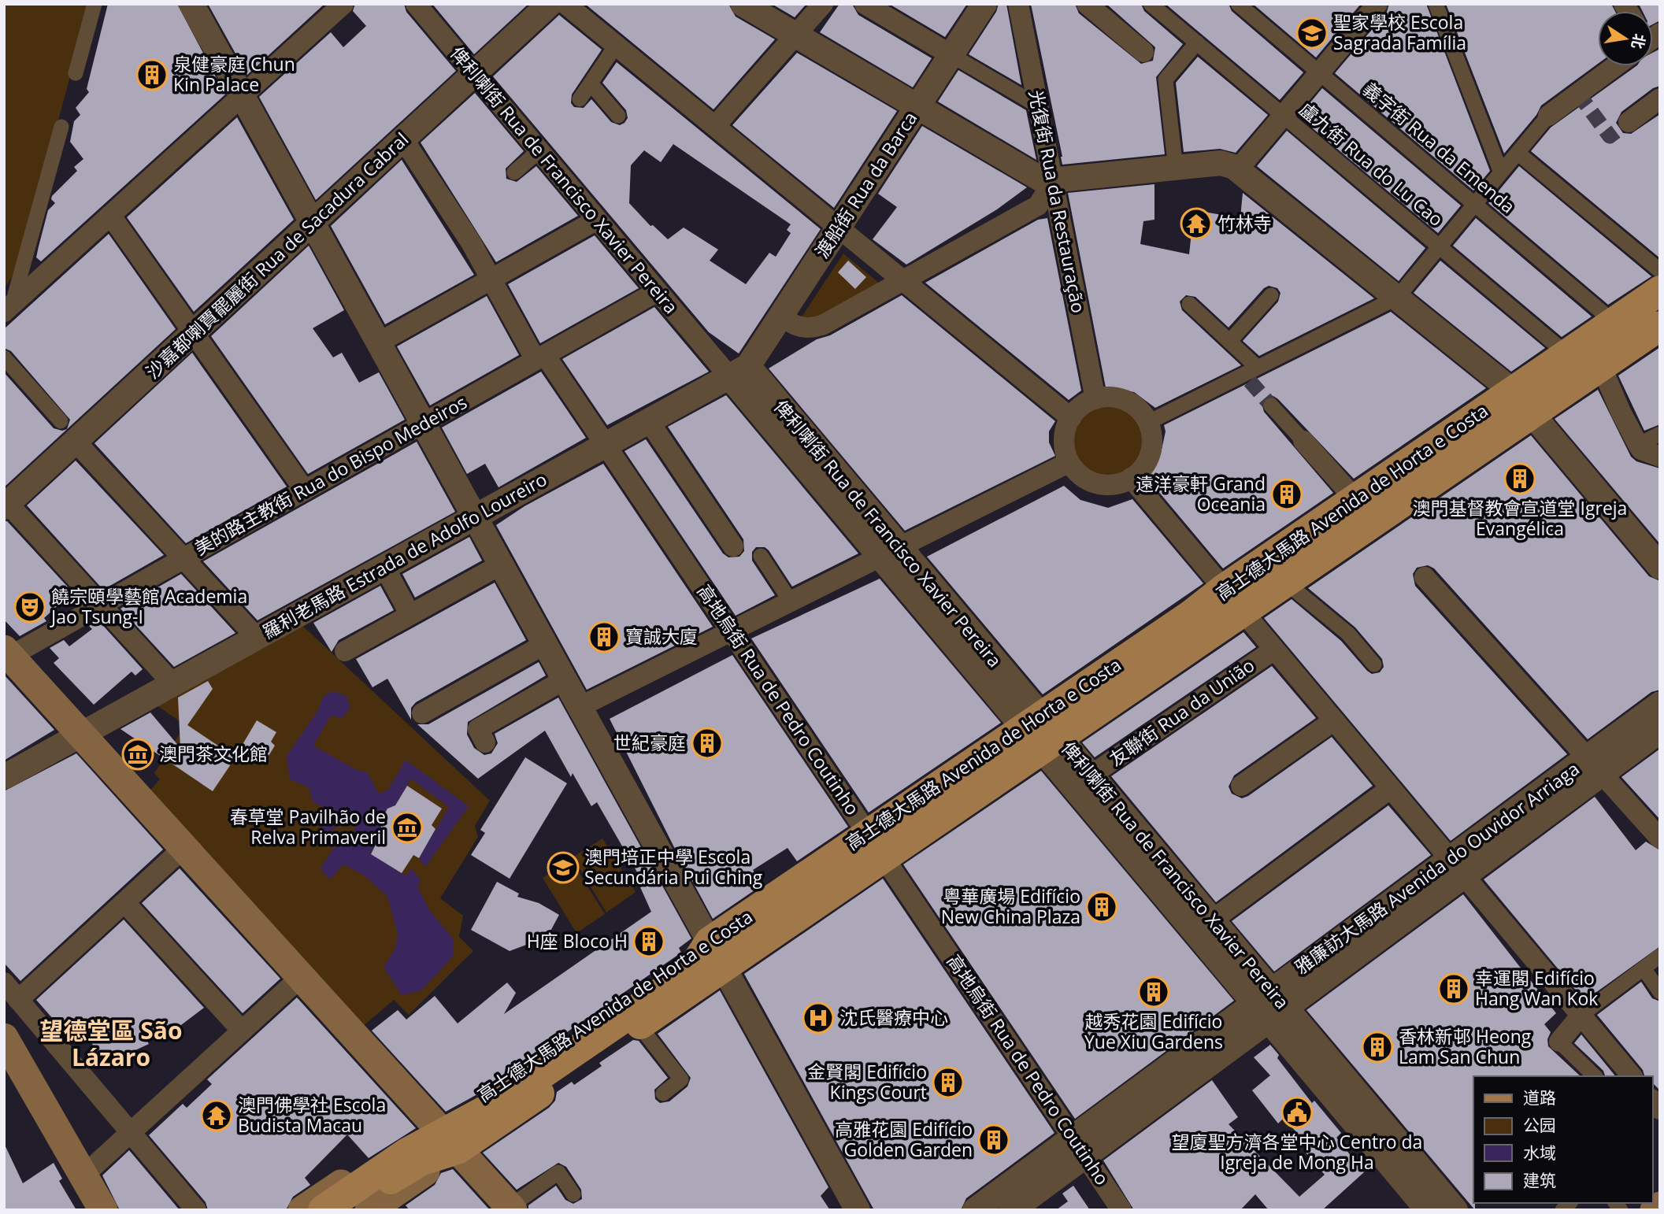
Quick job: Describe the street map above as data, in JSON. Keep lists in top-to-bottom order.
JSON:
{
  "streets": {
    "main road": ["高士德大馬路 Avenida de Horta e Costa"],
    "street": [
      "義字街 Rua da Emenda",
      "盧九街 Rua do Lu Cao",
      "俾利喇街 Rua de Francisco Xavier Pereira",
      "渡船街 Rua da Barca",
      "光復街 Rua da Restauração",
      "沙嘉都喇賈罷麗街 Rua de Sacadura Cabral",
      "美的路主教街 Rua do Bispo Medeiros",
      "羅利老馬路 Estrada de Adolfo Loureiro",
      "高地烏街 Rua de Pedro Coutinho",
      "友聯街 Rua da União",
      "雅廉訪大馬路 Avenida do Ouvidor Arriaga"
    ]
  },
  "crossings": [
    ["義字街 Rua da Emenda", "高士德大馬路 Avenida de Horta e Costa"],
    ["盧九街 Rua do Lu Cao", "高士德大馬路 Avenida de Horta e Costa"],
    ["俾利喇街 Rua de Francisco Xavier Pereira", "渡船街 Rua da Barca"],
    ["俾利喇街 Rua de Francisco Xavier Pereira", "沙嘉都喇賈罷麗街 Rua de Sacadura Cabral"],
    ["俾利喇街 Rua de Francisco Xavier Pereira", "美的路主教街 Rua do Bispo Medeiros"],
    ["俾利喇街 Rua de Francisco Xavier Pereira", "高士德大馬路 Avenida de Horta e Costa"],
    ["俾利喇街 Rua de Francisco Xavier Pereira", "羅利老馬路 Estrada de Adolfo Loureiro"],
    ["俾利喇街 Rua de Francisco Xavier Pereira", "友聯街 Rua da União"],
    ["俾利喇街 Rua de Francisco Xavier Pereira", "雅廉訪大馬路 Avenida do Ouvidor Arriaga"],
    ["渡船街 Rua da Barca", "羅利老馬路 Estrada de Adolfo Loureiro"],
    ["沙嘉都喇賈罷麗街 Rua de Sacadura Cabral", "高地烏街 Rua de Pedro Coutinho"],
    ["美的路主教街 Rua do Bispo Medeiros", "高地烏街 Rua de Pedro Coutinho"],
    ["高士德大馬路 Avenida de Horta e Costa", "高地烏街 Rua de Pedro Coutinho"],
    ["羅利老馬路 Estrada de Adolfo Loureiro", "高地烏街 Rua de Pedro Coutinho"],
    ["高地烏街 Rua de Pedro Coutinho", "雅廉訪大馬路 Avenida do Ouvidor Arriaga"]
  ],
  "districts": ["望德堂區 São Lázaro"],
  "places": {
    "school or university": ["聖家學校 Escola Sagrada Família", "澳門培正中學 Escola Secundária Pui Ching"],
    "building": [
      "泉健豪庭 Chun Kin Palace",
      "澳門基督教會宣道堂 Igreja Evangélica",
      "遠洋豪軒 Grand Oceania",
      "寶誠大廈",
      "世紀豪庭",
      "粵華廣場 Edifício New China Plaza",
      "H座 Bloco H",
      "幸運閣 Edifício Hang Wan Kok",
      "越秀花園 Edifício Yue Xiu Gardens",
      "香林新邨 Heong Lam San Chun",
      "金賢閣 Edifício Kings Court",
      "高雅花園 Edifício Golden Garden"
    ],
    "temple": ["竹林寺", "澳門佛學社 Escola Budista Macau"],
    "theatre": ["饒宗頤學藝館 Academia Jao Tsung-I"],
    "museum": ["澳門茶文化館", "春草堂 Pavilhão de Relva Primaveril"],
    "hospital": ["沈氏醫療中心"],
    "public building": ["望廈聖方濟各堂中心 Centro da Igreja de Mong Ha"]
  },
  "legend": [
    "道路",
    "公园",
    "水域",
    "建筑"
  ],
  "north": "right"
}
